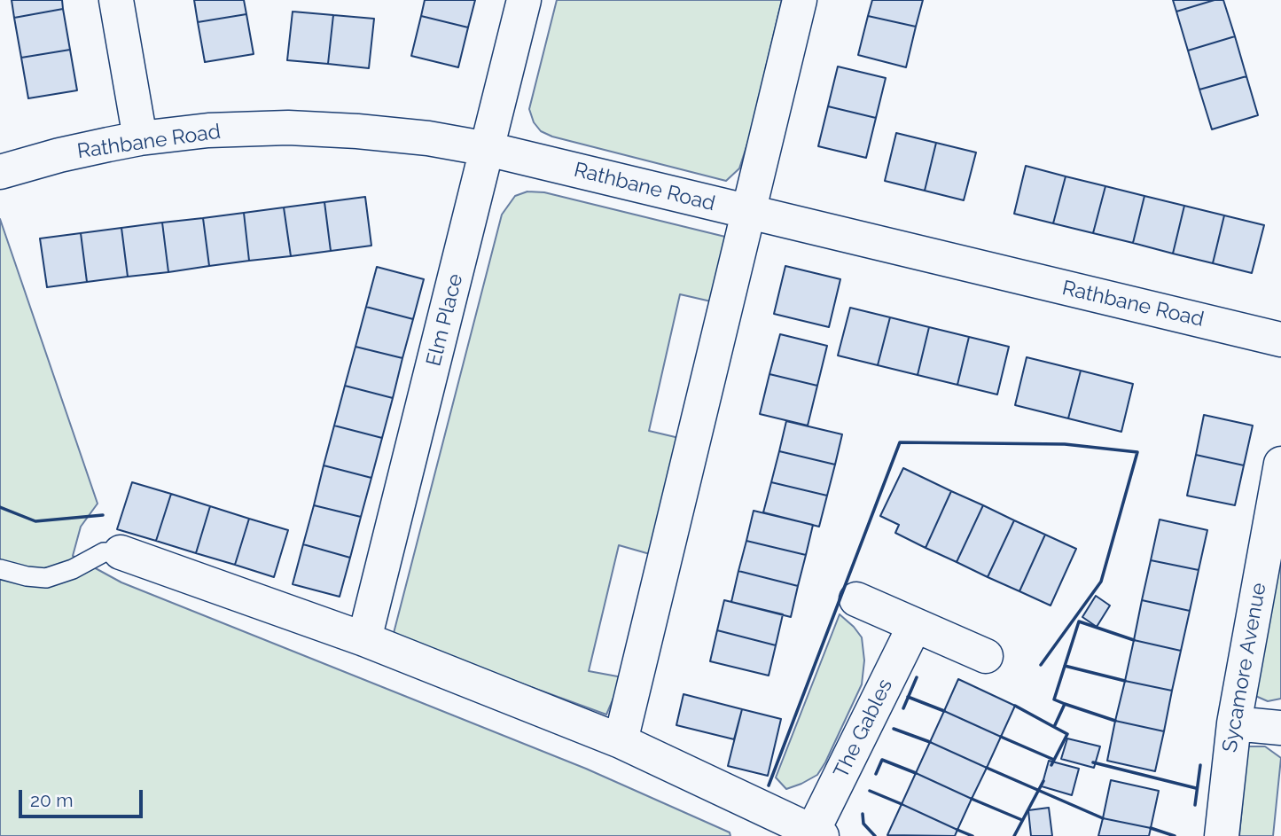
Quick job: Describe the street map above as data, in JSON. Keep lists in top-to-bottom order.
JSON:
{
  "streets": {
    "street": [
      "Rathbane Road",
      "Elm Place",
      "Sycamore Avenue",
      "The Gables"
    ]
  },
  "crossings": [
    ["Rathbane Road", "Elm Place"]
  ],
  "scale_bar": "20 m"
}
